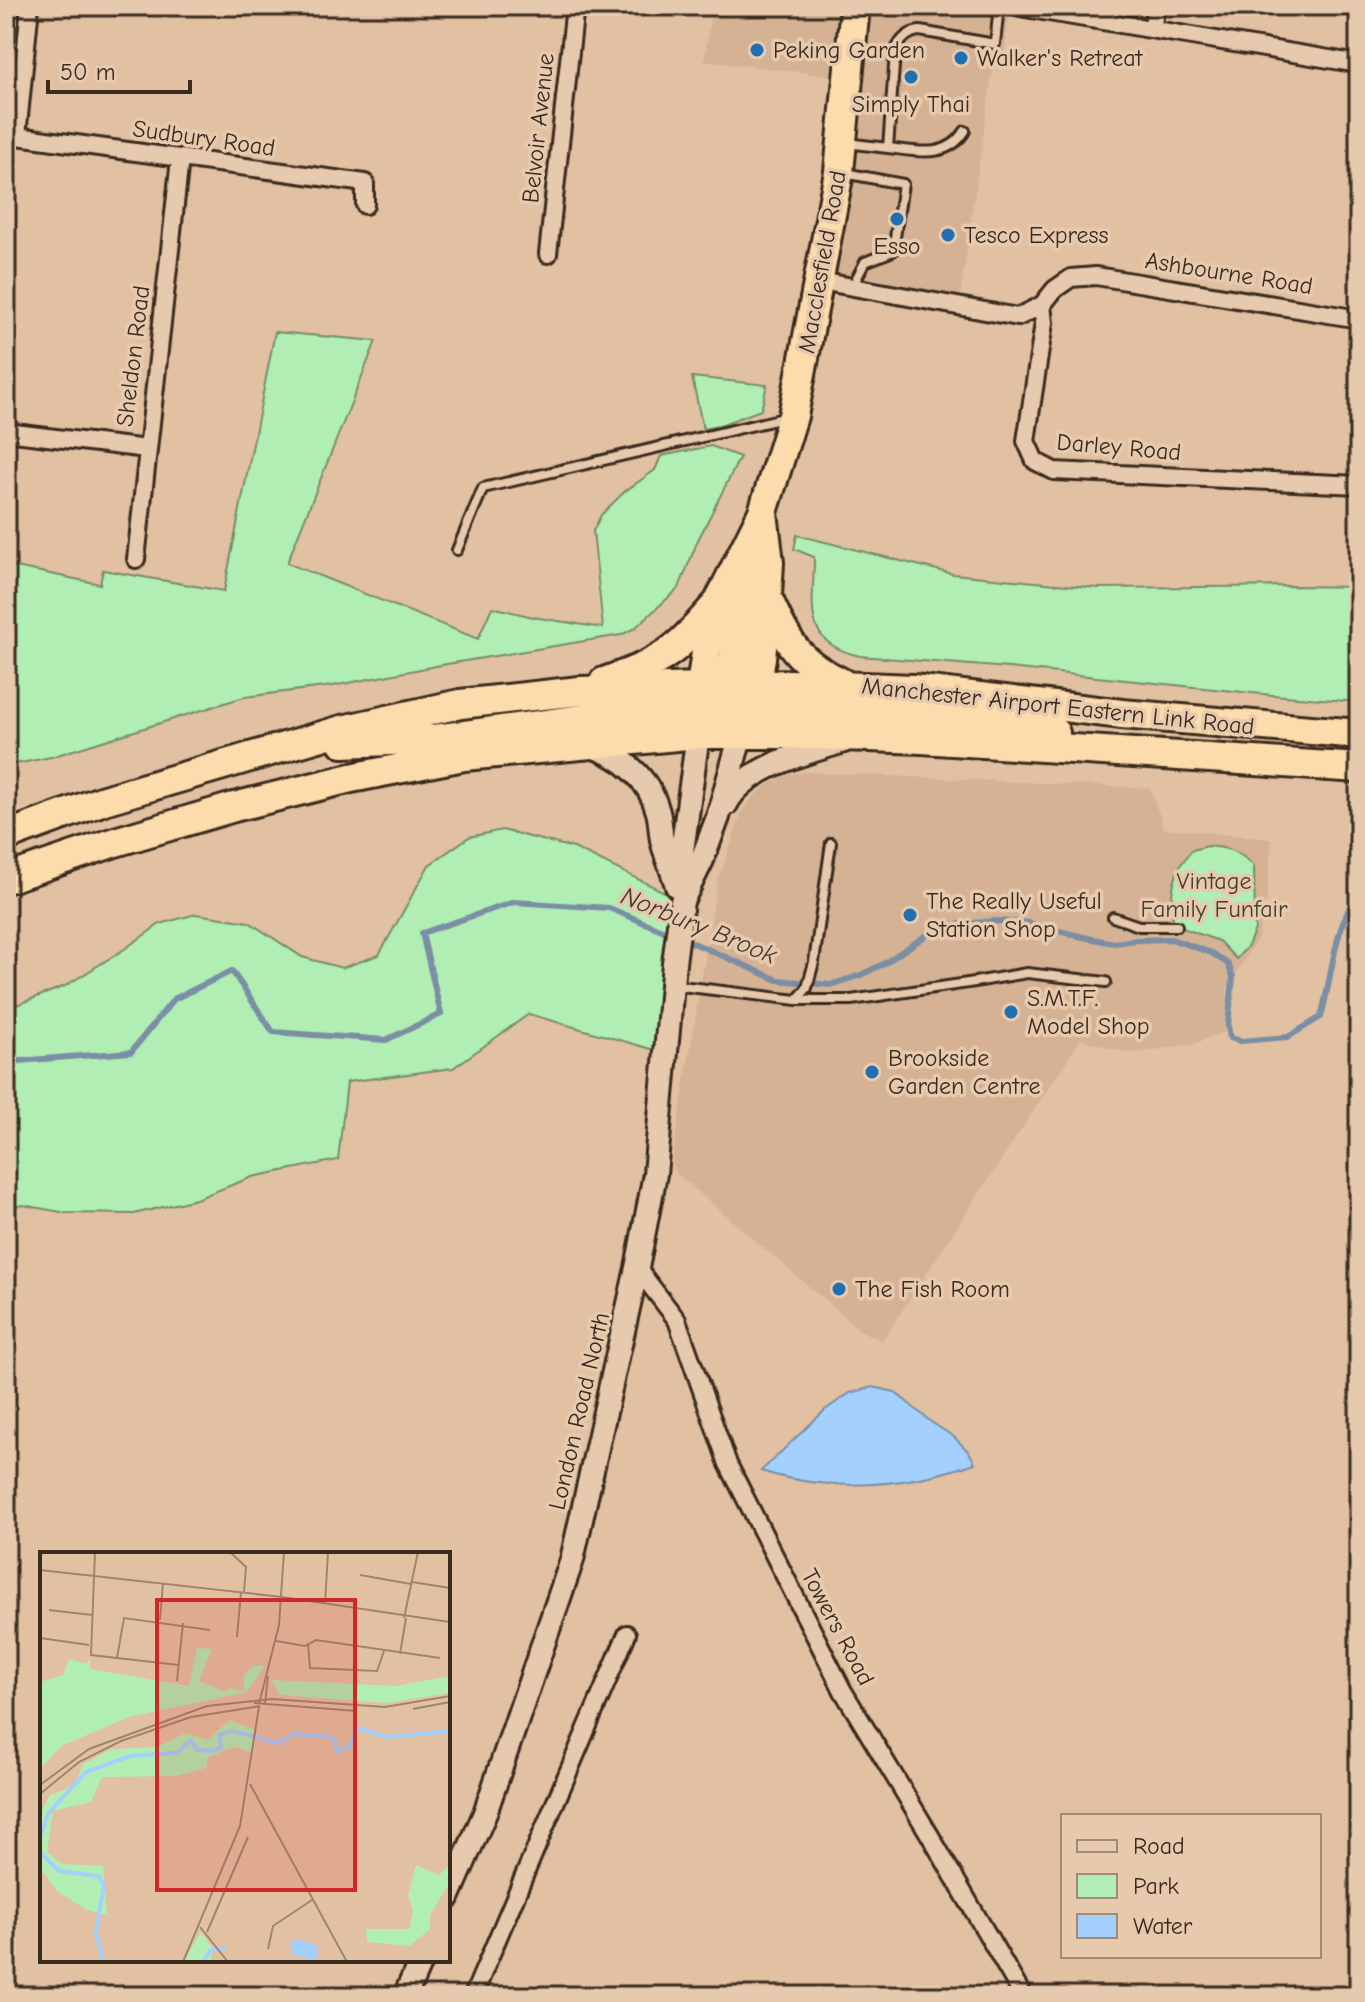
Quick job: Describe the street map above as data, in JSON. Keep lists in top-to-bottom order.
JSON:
{
  "streets": {
    "highway": ["Macclesfield Road", "Manchester Airport Eastern Link Road"],
    "main road": ["London Road North"],
    "street": [
      "Belvoir Avenue",
      "Sudbury Road",
      "Ashbourne Road",
      "Sheldon Road",
      "Darley Road",
      "Towers Road"
    ]
  },
  "crossings": [
    ["Sudbury Road", "Sheldon Road"],
    ["Macclesfield Road", "Ashbourne Road"],
    ["Macclesfield Road", "Manchester Airport Eastern Link Road"],
    ["Macclesfield Road", "London Road North"],
    ["Ashbourne Road", "Darley Road"],
    ["London Road North", "Towers Road"]
  ],
  "water": ["Norbury Brook"],
  "parks": ["Vintage Family Funfair"],
  "places": [
    "Peking Garden",
    "Walker's Retreat",
    "Simply Thai",
    "Esso",
    "Tesco Express",
    "The Really Useful Station Shop",
    "S.M.T.F. Model Shop",
    "Brookside Garden Centre",
    "The Fish Room"
  ],
  "legend": ["Road", "Park", "Water"],
  "scale_bar": "50 m"
}
